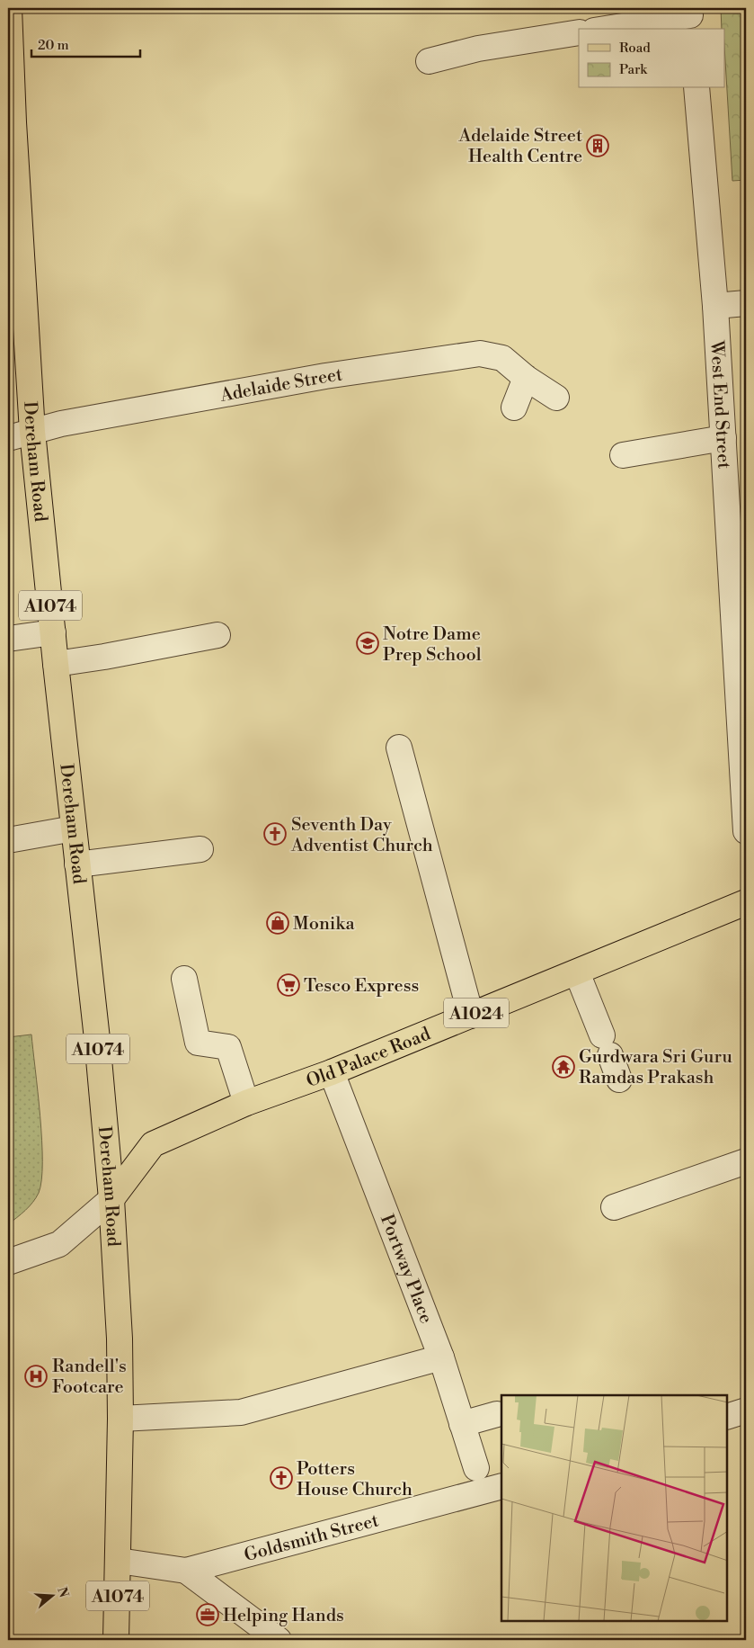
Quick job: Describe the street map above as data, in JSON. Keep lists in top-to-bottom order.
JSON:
{
  "streets": {
    "main road": [
      "Dereham Road",
      "A1074",
      "A1024",
      "Old Palace Road"
    ],
    "street": [
      "Adelaide Street",
      "West End Street",
      "Portway Place",
      "Goldsmith Street"
    ]
  },
  "crossings": [
    ["Adelaide Street", "Dereham Road"],
    ["Dereham Road", "Old Palace Road"],
    ["Dereham Road", "Goldsmith Street"],
    ["Old Palace Road", "Portway Place"]
  ],
  "places": {
    "building": ["Adelaide Street Health Centre"],
    "school or university": ["Notre Dame Prep School"],
    "church": ["Seventh Day Adventist Church", "Potters House Church"],
    "shop": ["Monika"],
    "supermarket": ["Tesco Express"],
    "temple": ["Gurdwara Sri Guru Ramdas Prakash"],
    "hospital": ["Randell's Footcare"],
    "office": ["Helping Hands"]
  },
  "legend": ["Road", "Park"],
  "scale_bar": "20 m",
  "north": "right"
}
